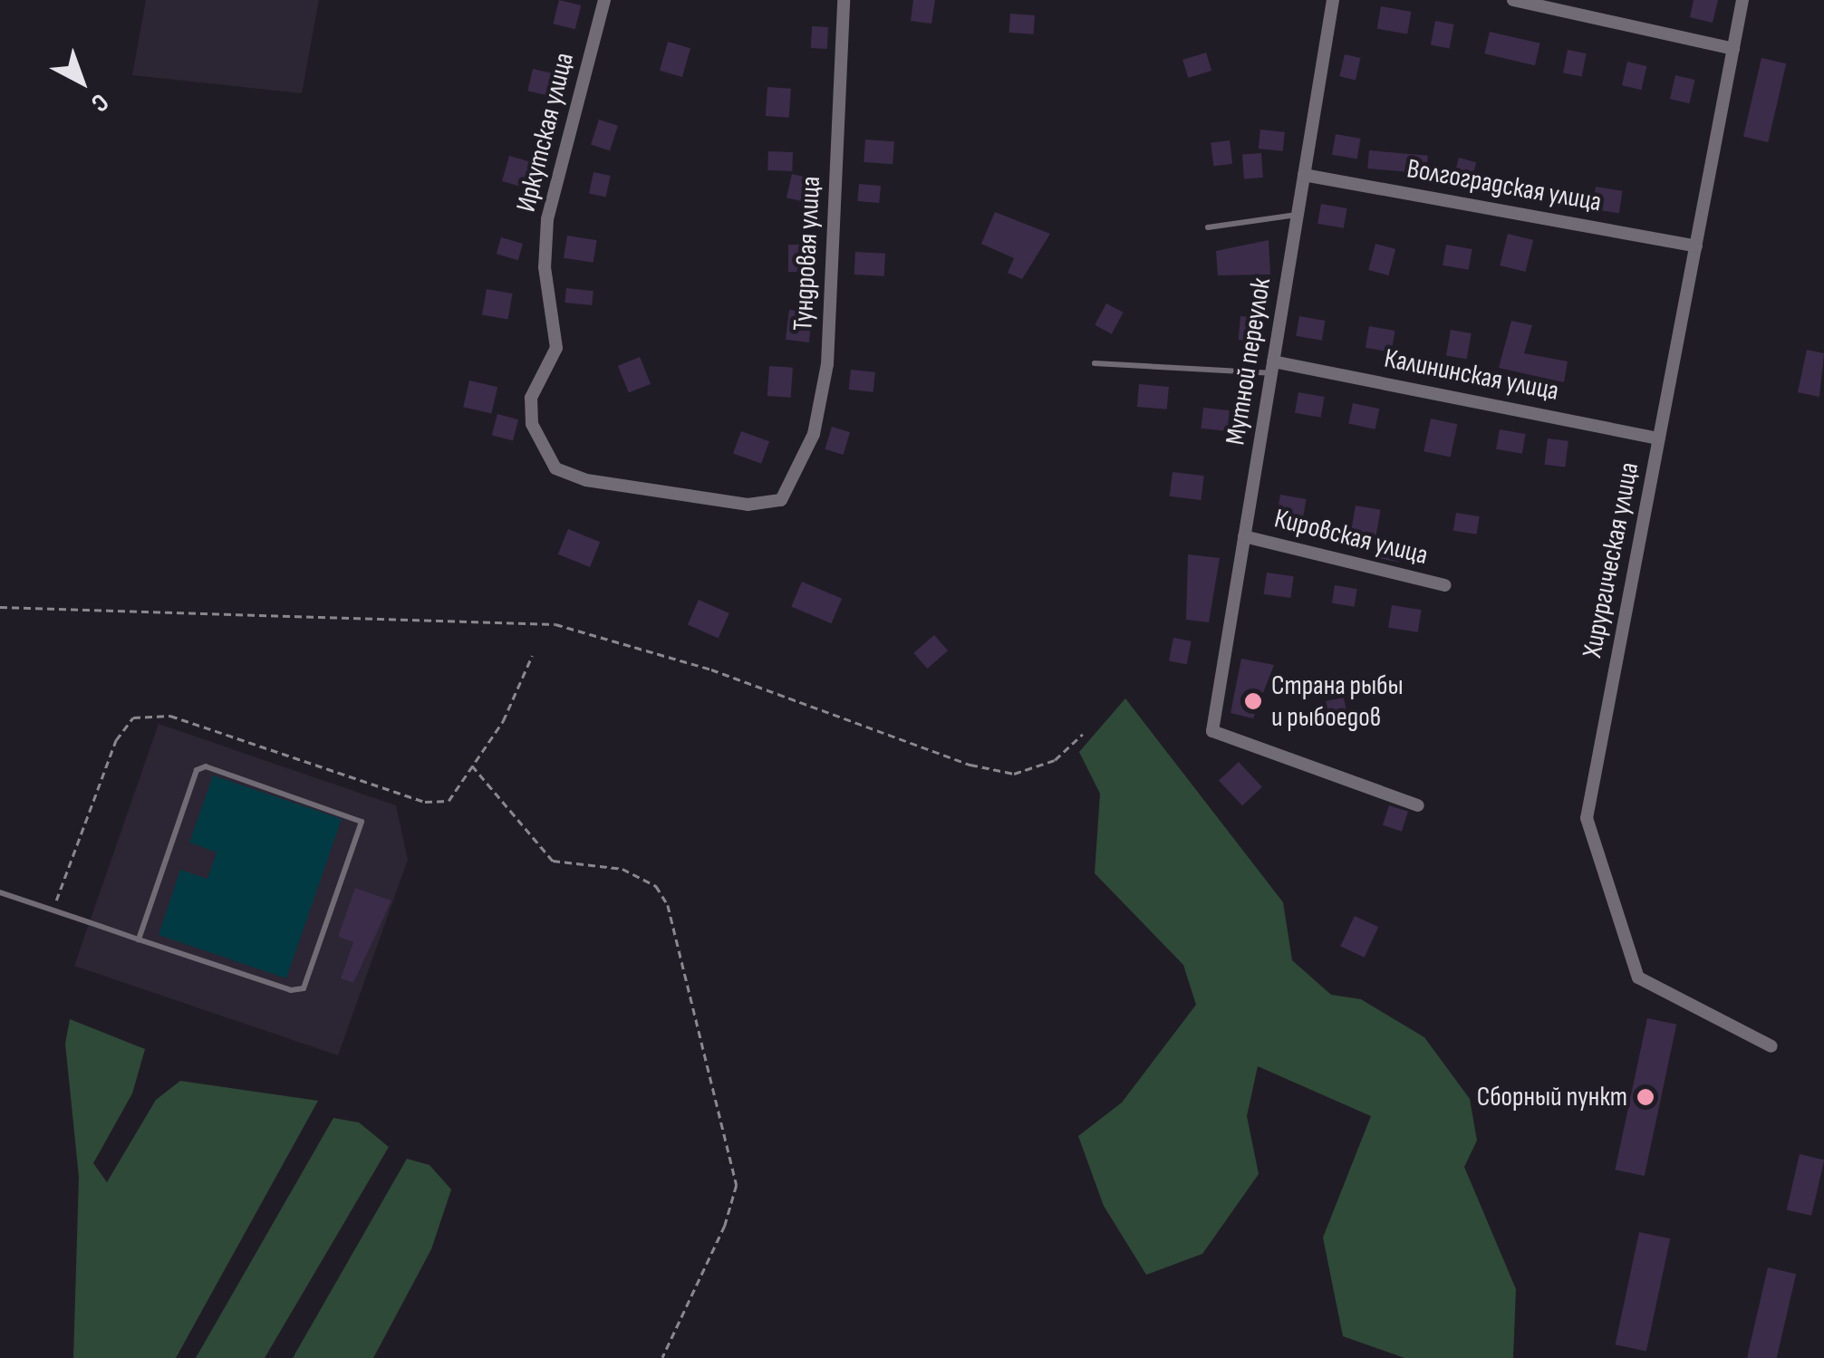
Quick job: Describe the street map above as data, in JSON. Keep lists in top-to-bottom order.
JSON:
{
  "streets": {
    "street": [
      "Иркутская улица",
      "Волгоградская улица",
      "Тундровая улица",
      "Мутной переулок",
      "Калининская улица",
      "Кировская улица",
      "Хирургическая улица"
    ]
  },
  "crossings": [
    ["Иркутская улица", "Тундровая улица"],
    ["Волгоградская улица", "Мутной переулок"],
    ["Волгоградская улица", "Хирургическая улица"],
    ["Мутной переулок", "Калининская улица"],
    ["Мутной переулок", "Кировская улица"],
    ["Калининская улица", "Хирургическая улица"]
  ],
  "places": ["Страна рыбы и рыбоедов", "Сборный пункт"],
  "north": "bottom right"
}
